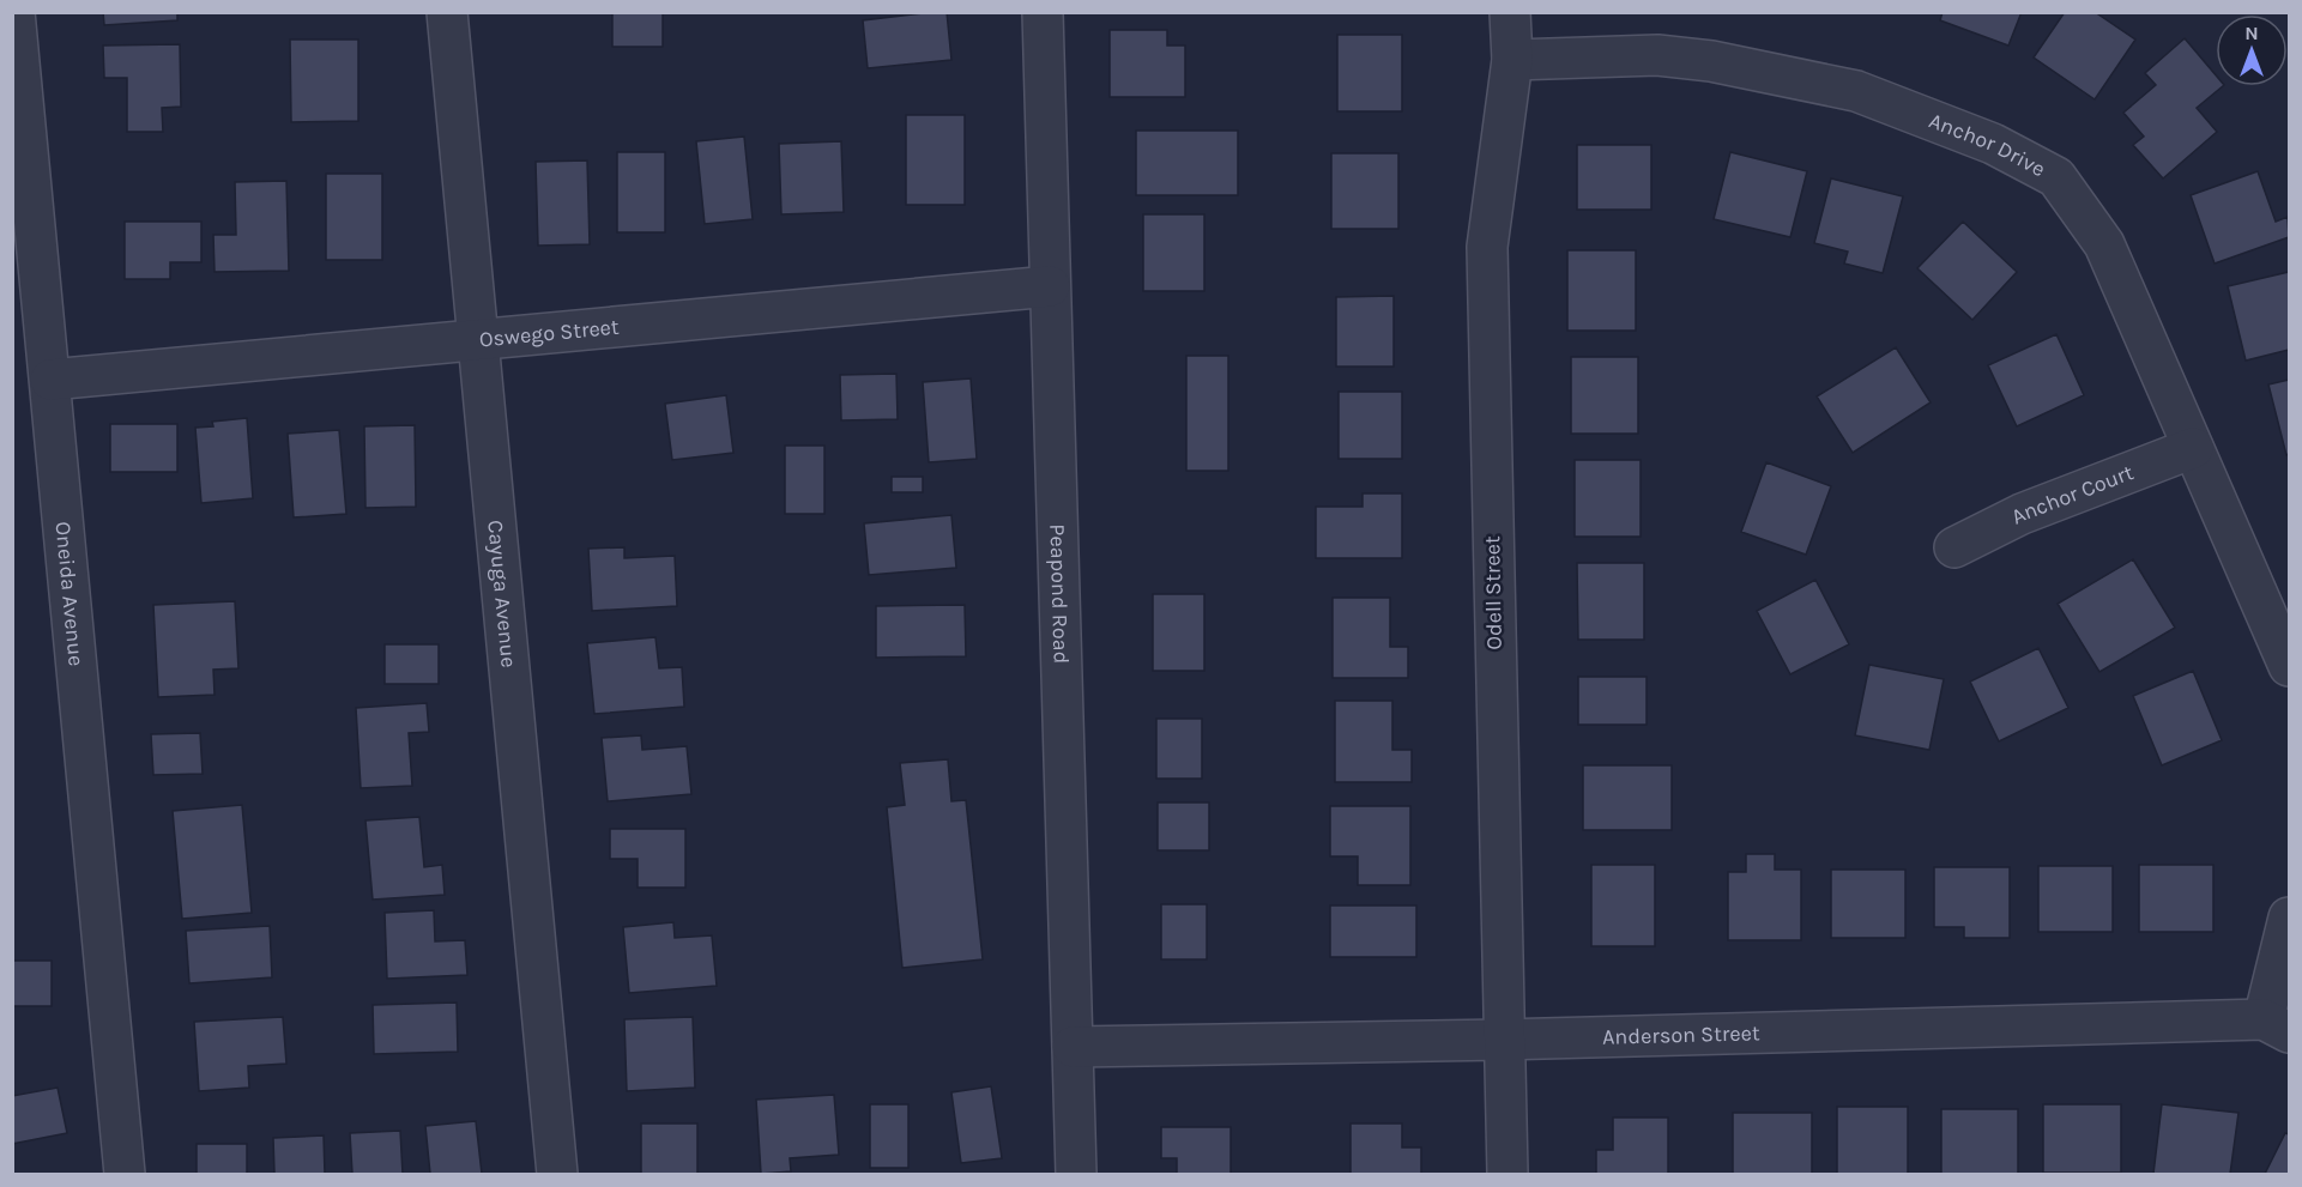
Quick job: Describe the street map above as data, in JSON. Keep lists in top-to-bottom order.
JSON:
{
  "streets": {
    "street": [
      "Anchor Drive",
      "Oswego Street",
      "Anchor Court",
      "Oneida Avenue",
      "Odell Street",
      "Cayuga Avenue",
      "Peapond Road",
      "Anderson Street"
    ]
  },
  "crossings": [
    ["Anchor Drive", "Anchor Court"],
    ["Anchor Drive", "Odell Street"],
    ["Oswego Street", "Oneida Avenue"],
    ["Oswego Street", "Cayuga Avenue"],
    ["Oswego Street", "Peapond Road"],
    ["Odell Street", "Anderson Street"],
    ["Peapond Road", "Anderson Street"]
  ],
  "north": "top"
}
